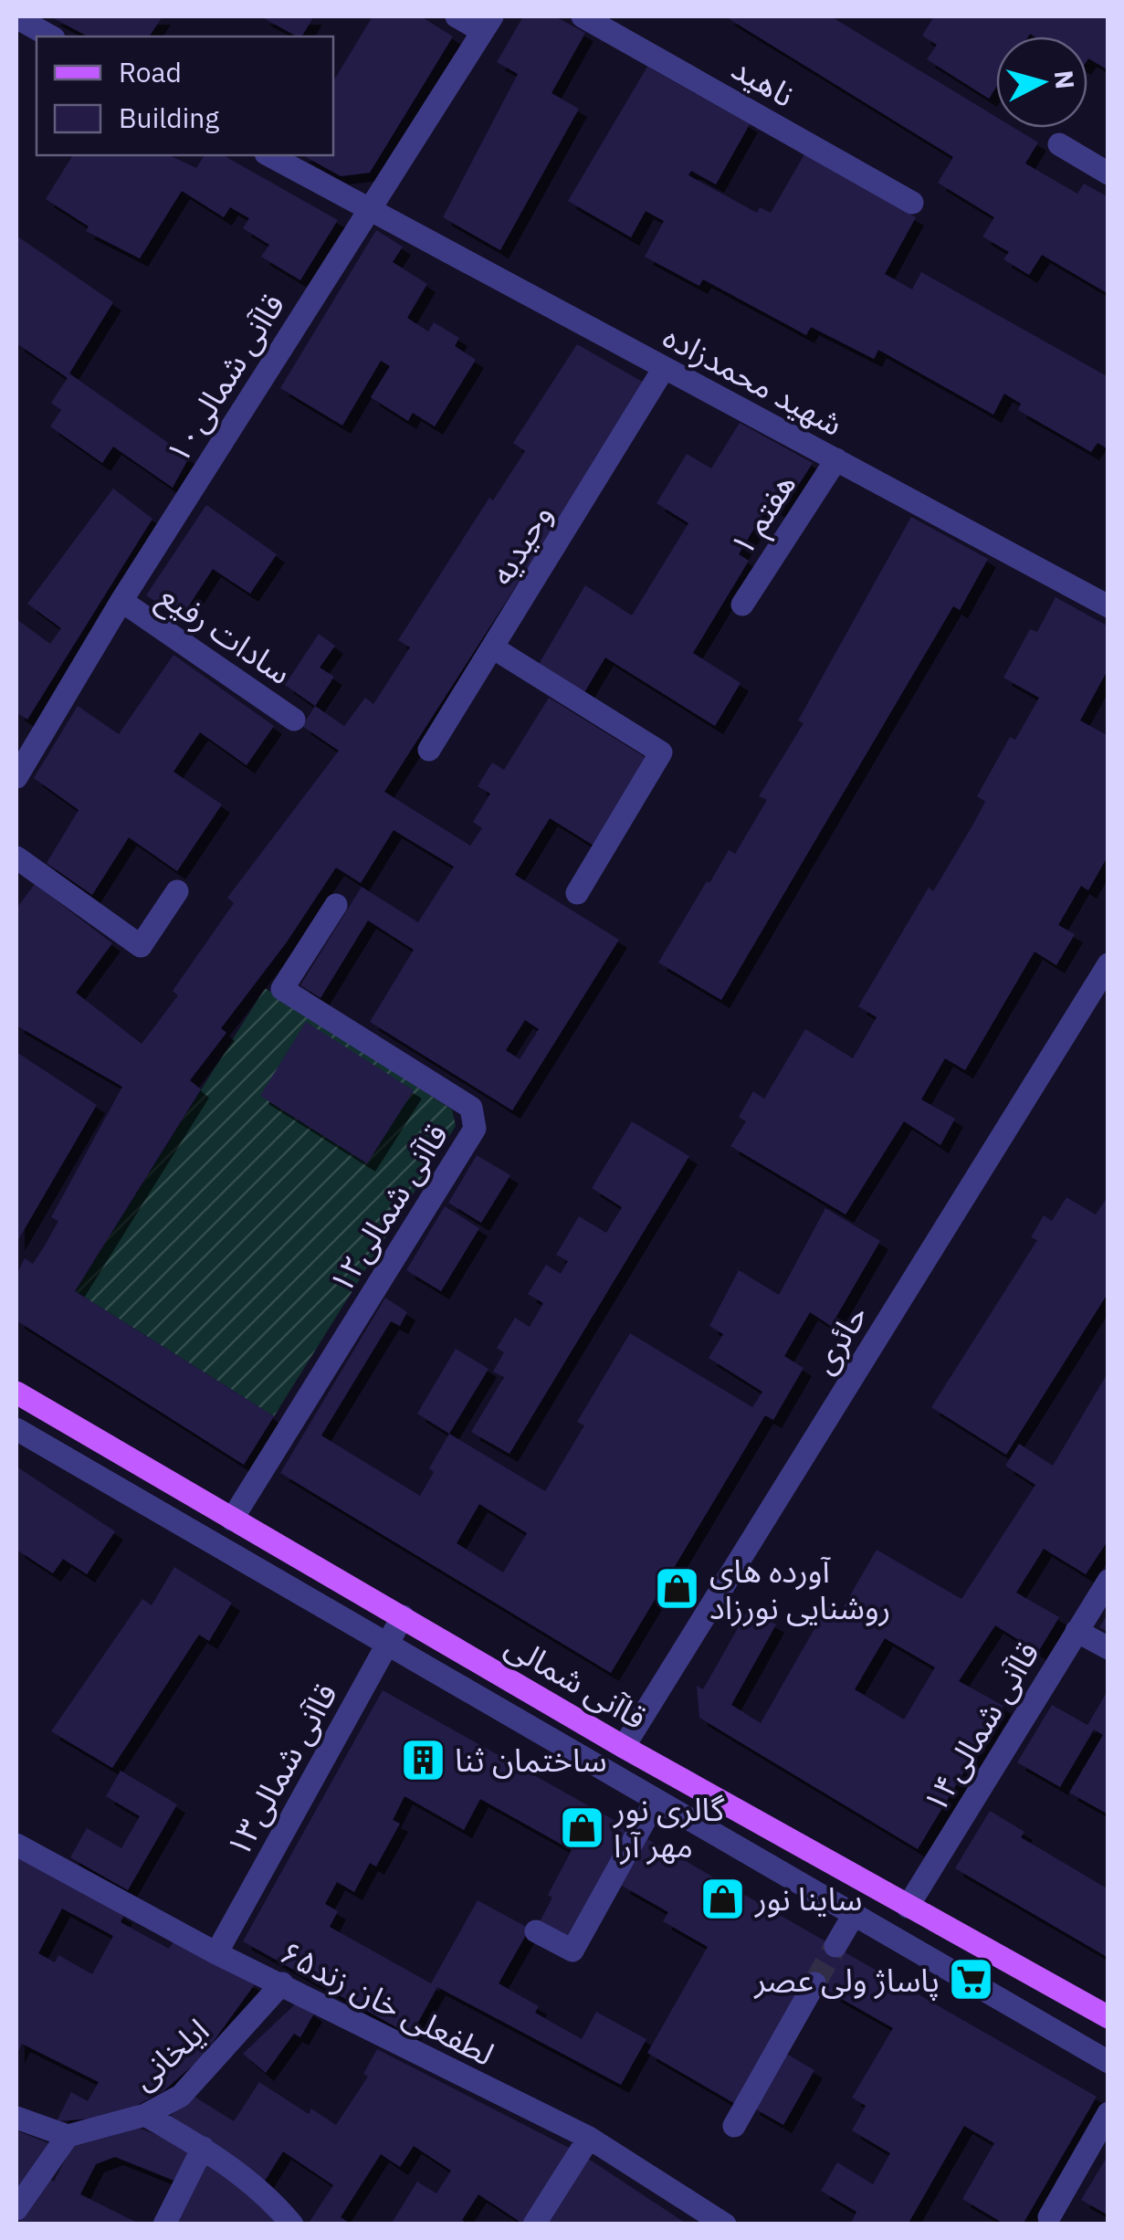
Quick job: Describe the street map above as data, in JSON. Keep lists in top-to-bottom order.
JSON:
{
  "streets": {
    "main road": ["قاآنی شمالی"],
    "street": [
      "ناهید",
      "قاآنی شمالی۱۰",
      "شهید محمدزاده",
      "هفتم ۱",
      "وحیدیه",
      "سادات رفیع",
      "قاآنی شمالی۱۲",
      "حائری",
      "قاآنی شمالی۱۴",
      "قاآنی شمالی۱۳",
      "لطفعلی خان زند۶۵",
      "ایلخانی"
    ]
  },
  "crossings": [
    ["قاآنی شمالی۱۰", "شهید محمدزاده"],
    ["قاآنی شمالی۱۰", "سادات رفیع"],
    ["شهید محمدزاده", "هفتم ۱"],
    ["شهید محمدزاده", "وحیدیه"],
    ["قاآنی شمالی۱۲", "قاآنی شمالی"],
    ["حائری", "قاآنی شمالی"],
    ["قاآنی شمالی", "قاآنی شمالی۱۴"],
    ["قاآنی شمالی", "قاآنی شمالی۱۳"],
    ["قاآنی شمالی۱۳", "لطفعلی خان زند۶۵"],
    ["لطفعلی خان زند۶۵", "ایلخانی"]
  ],
  "places": {
    "shop": ["آورده های روشنایی نورزاد", "گالری نور مهر آرا", "ساینا نور"],
    "building": ["ساختمان ثنا"],
    "supermarket": ["پاساژ ولی عصر"]
  },
  "legend": ["Road", "Building"],
  "north": "right"
}
